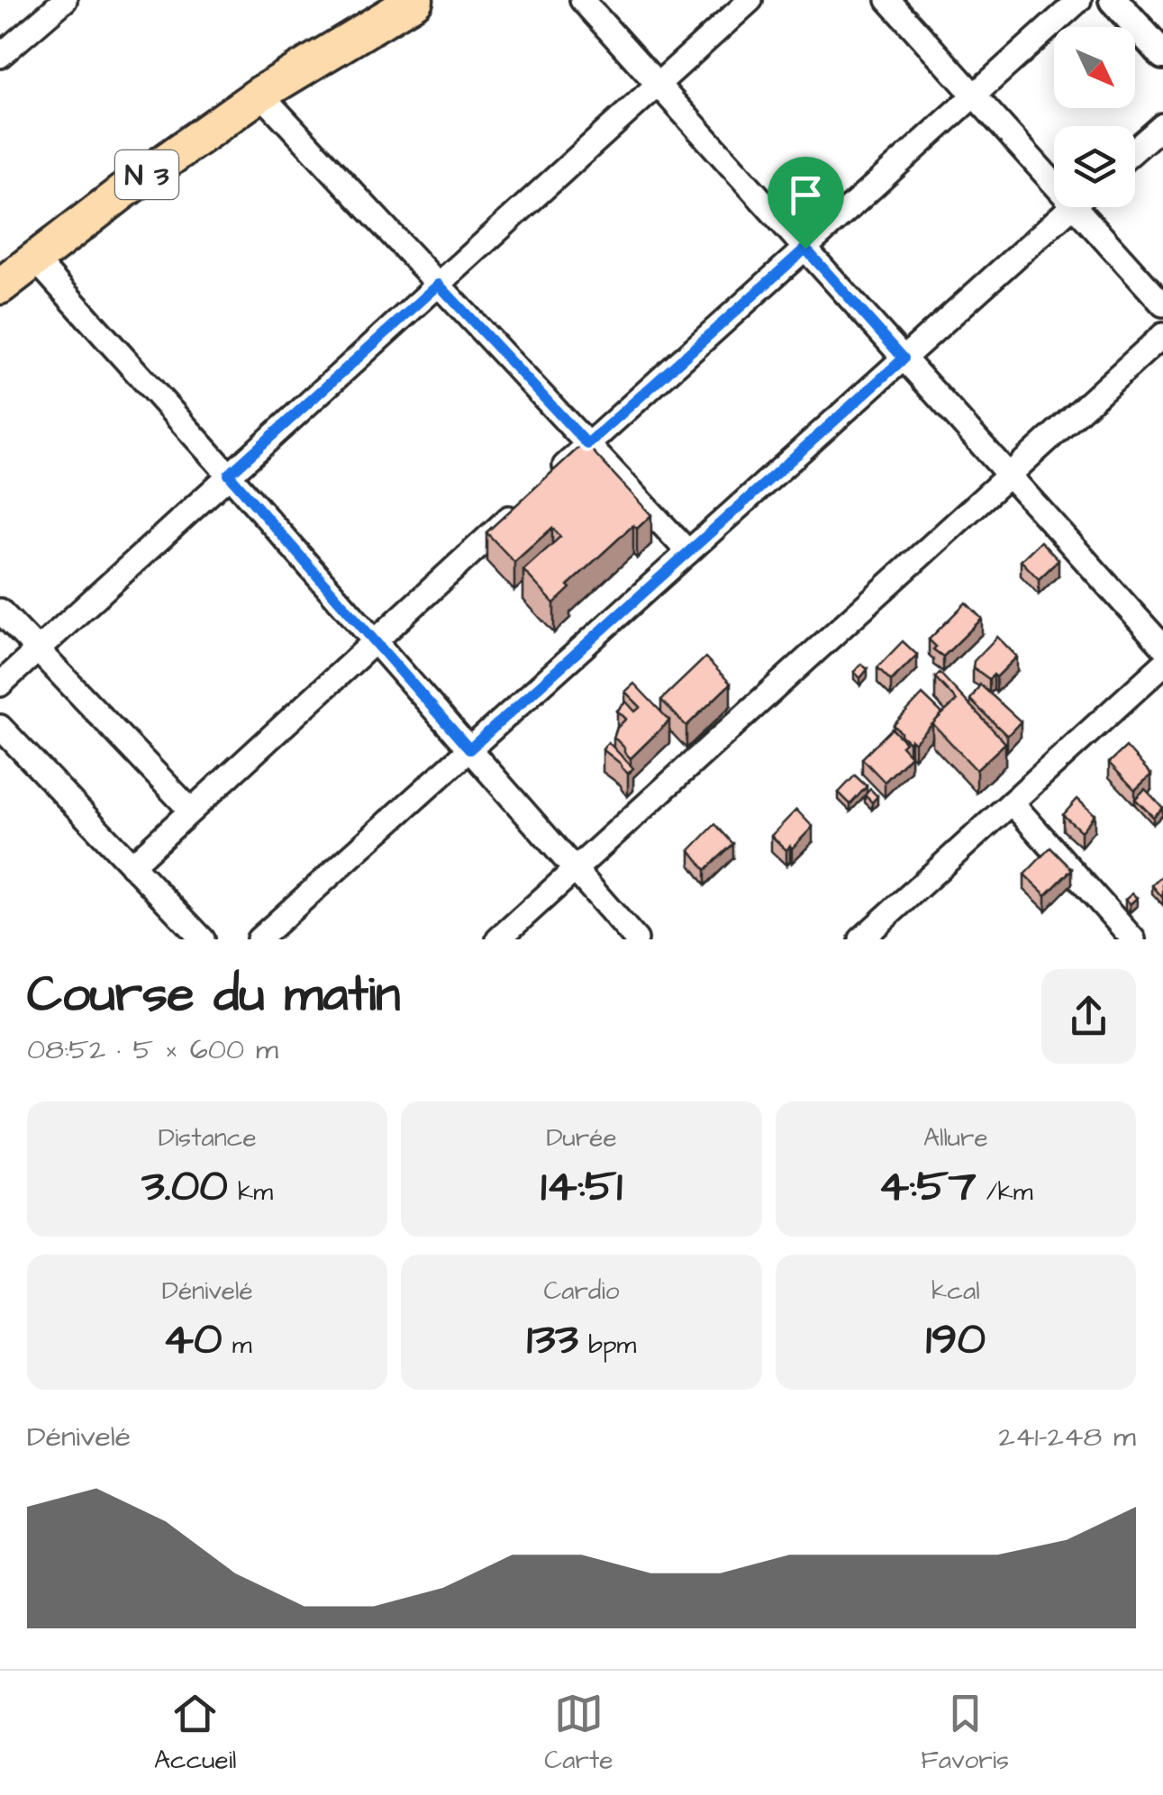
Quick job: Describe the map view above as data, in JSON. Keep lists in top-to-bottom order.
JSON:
{
  "streets": {
    "main road": ["N 3"]
  },
  "north": "bottom right",
  "page": {
    "heading": ["Course du matin", "08:52 · 5 × 600 m"],
    "stats": [
      ["Distance", "3.00 km"],
      ["Durée", "14:51"],
      ["Allure", "4:57 /km"],
      ["Dénivelé", "40 m"],
      ["Cardio", "133 bpm"],
      ["kcal", "190"]
    ],
    "chart": ["Dénivelé", "241–248 m"],
    "tabs": ["Accueil", "Carte", "Favoris"]
  }
}
